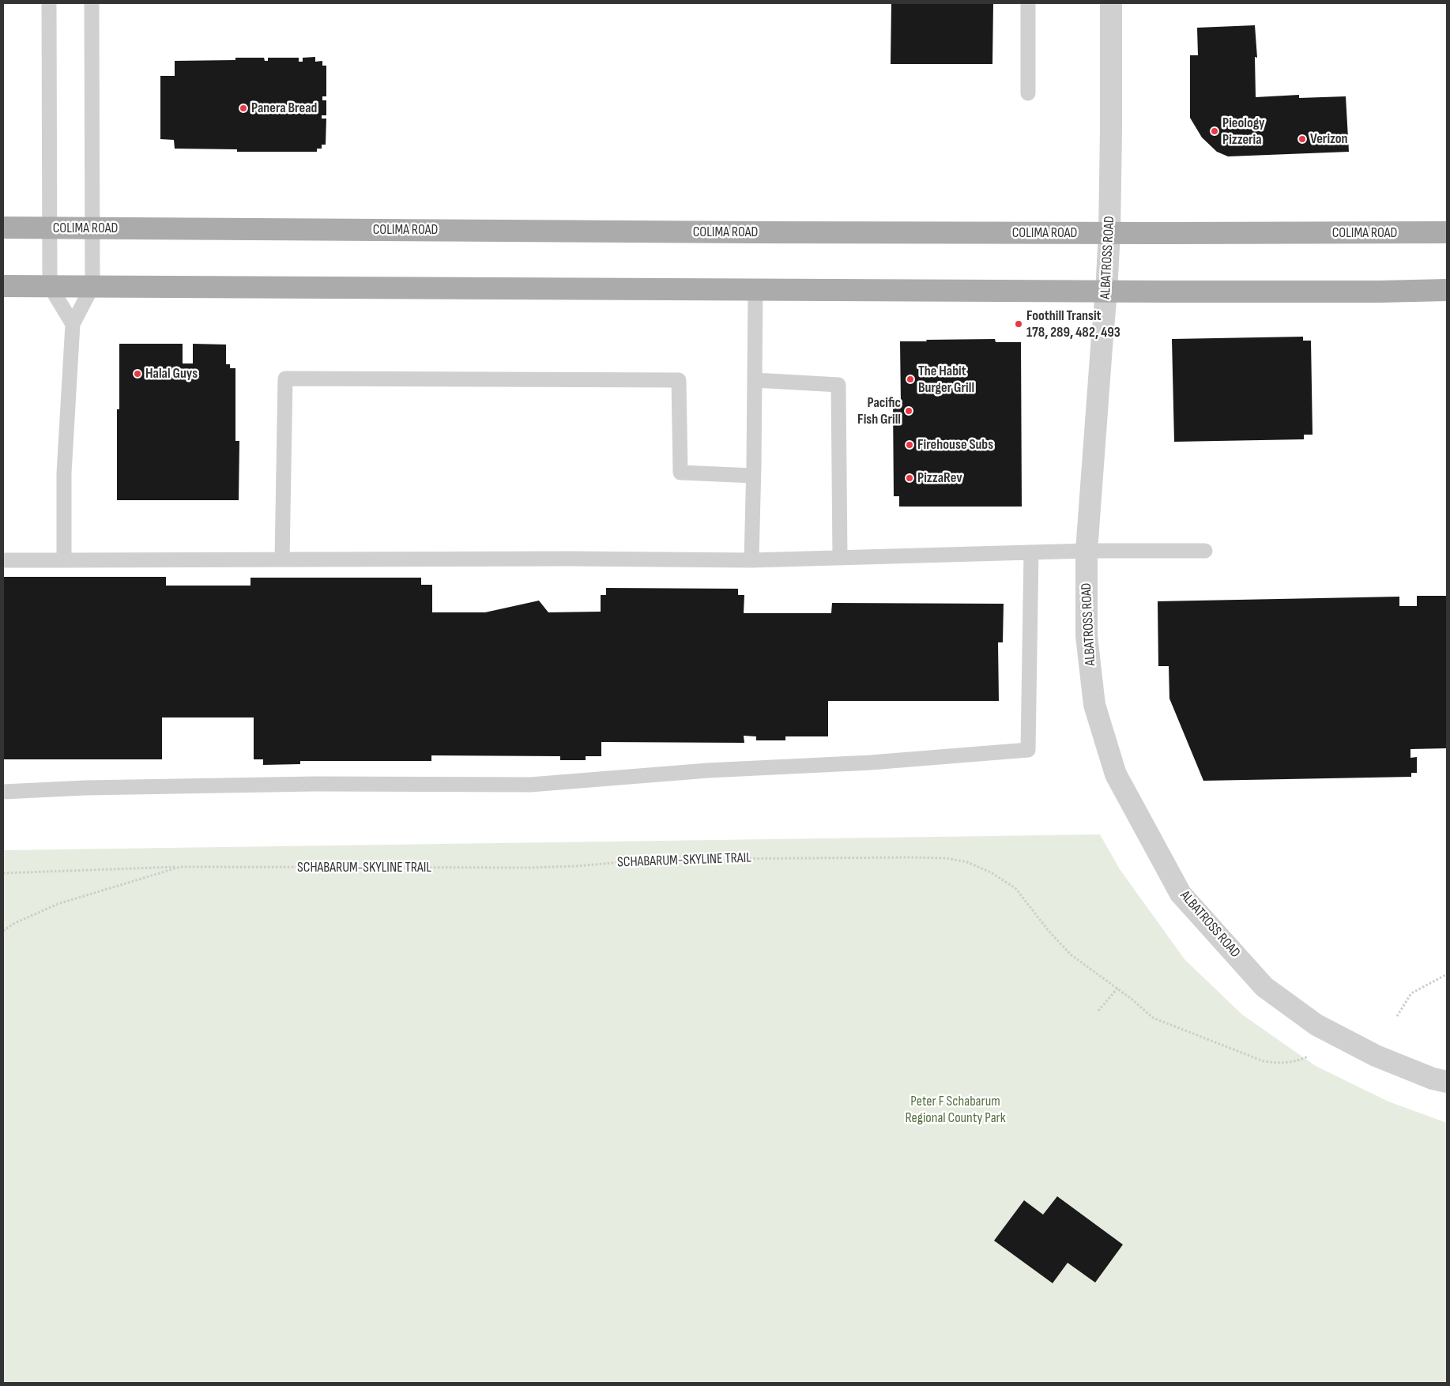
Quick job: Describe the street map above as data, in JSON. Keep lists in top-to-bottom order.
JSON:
{
  "streets": {
    "main road": ["COLIMA ROAD"],
    "street": ["ALBATROSS ROAD"],
    "path": ["SCHABARUM-SKYLINE TRAIL"]
  },
  "crossings": [
    ["COLIMA ROAD", "ALBATROSS ROAD"]
  ],
  "parks": ["Peter F Schabarum Regional County Park"],
  "places": [
    "Panera Bread",
    "Pieology Pizzeria",
    "Verizon",
    "Foothill Transit 178, 289, 482, 493",
    "Halal Guys",
    "The Habit Burger Grill",
    "Pacific Fish Grill",
    "Firehouse Subs",
    "PizzaRev"
  ]
}
